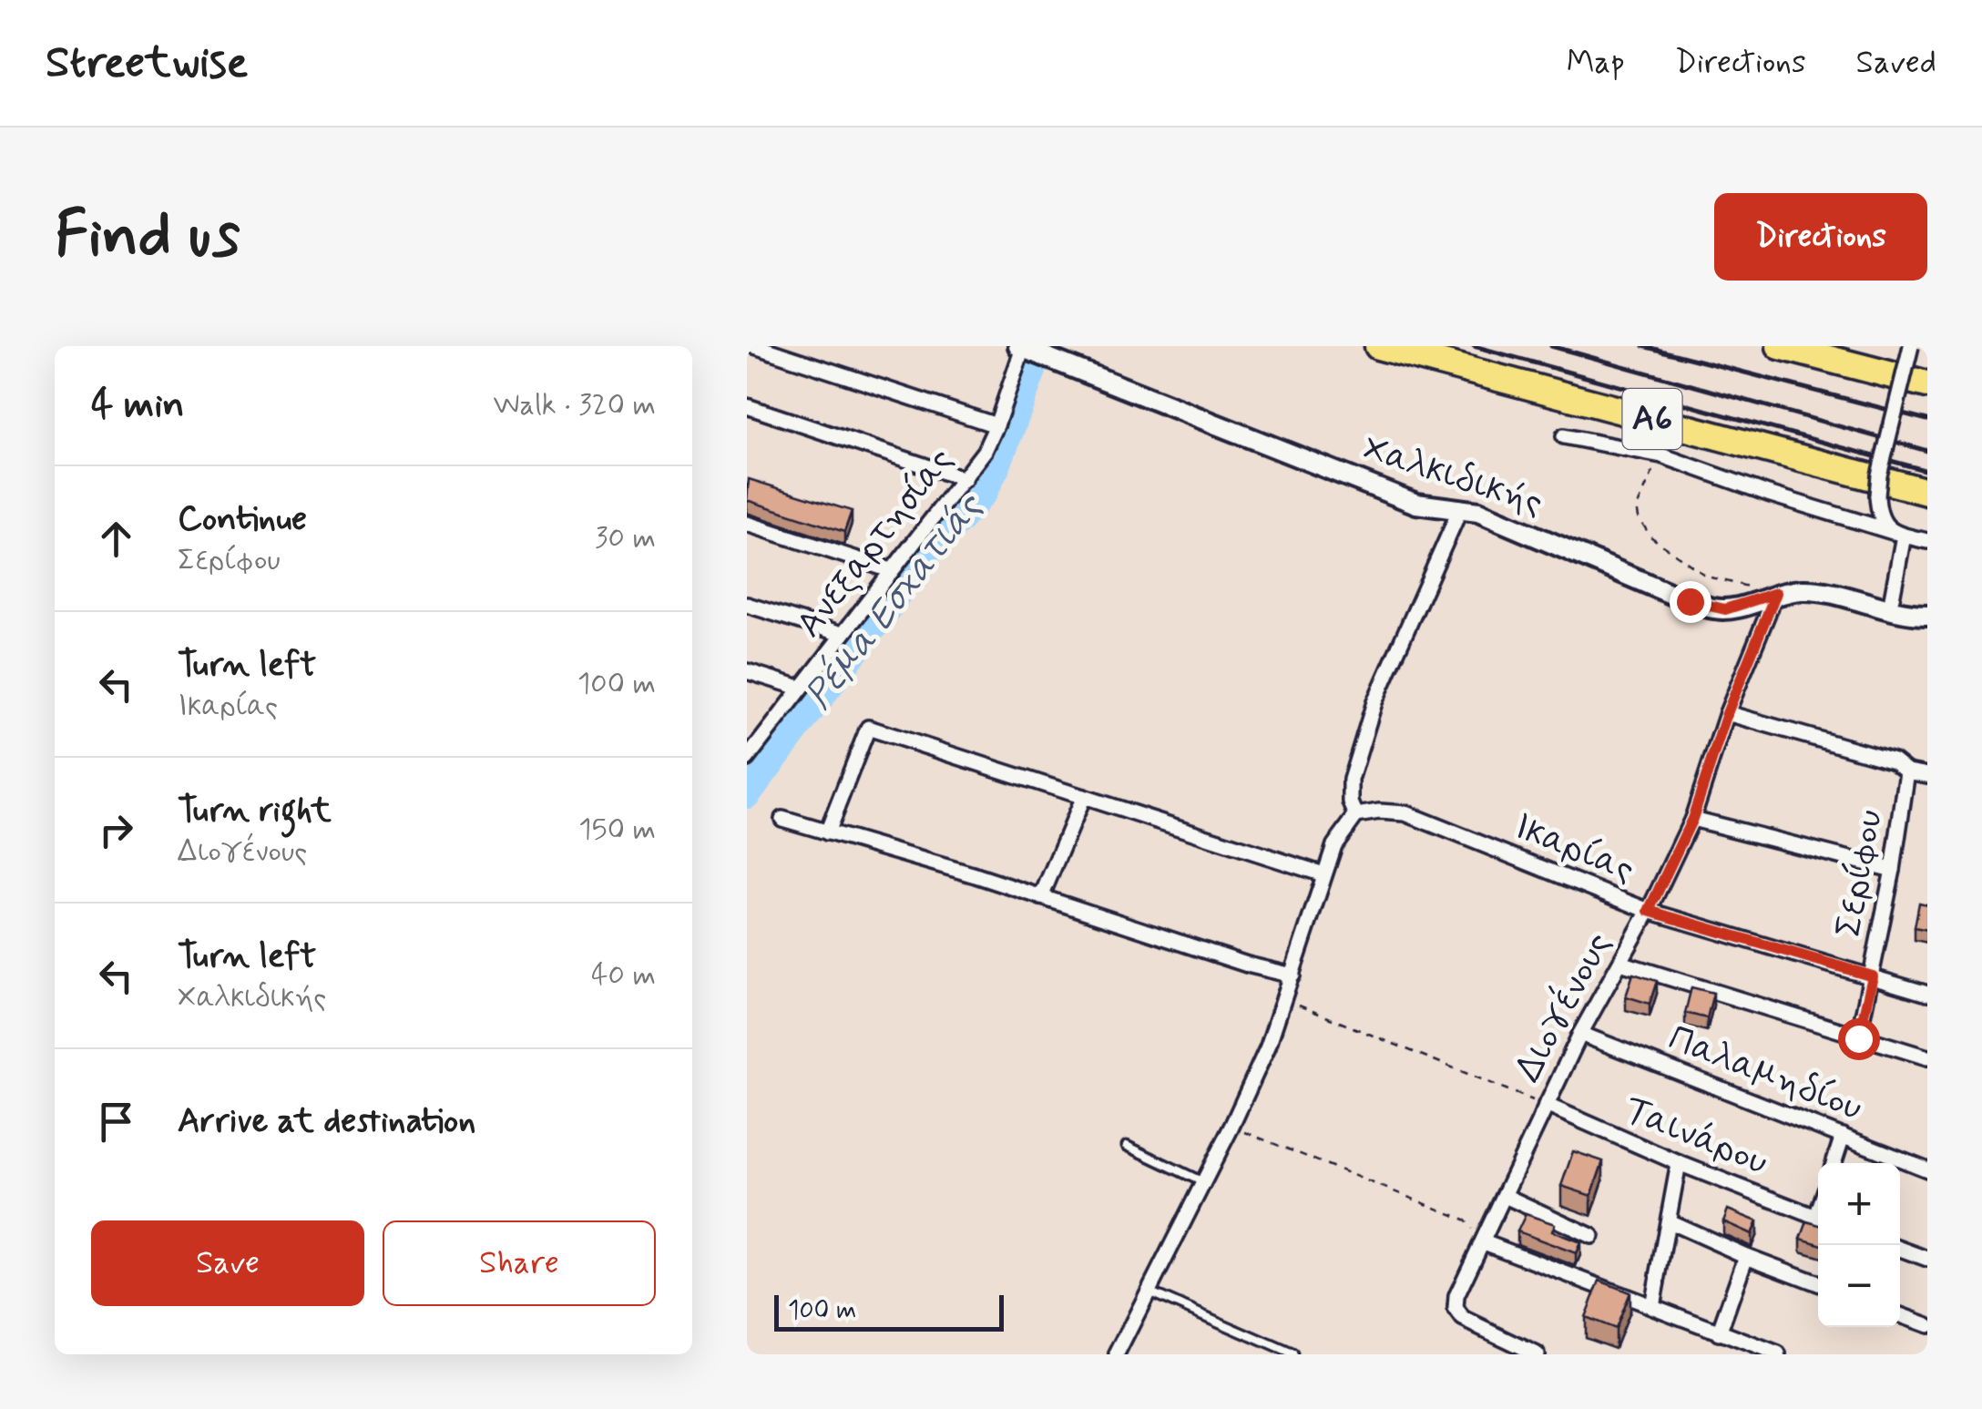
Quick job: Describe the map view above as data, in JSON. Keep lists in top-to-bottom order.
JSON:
{
  "streets": {
    "highway": ["Α6"],
    "street": [
      "Χαλκιδικής",
      "Ανεξαρτησίας",
      "Ικαρίας",
      "Σερίφου",
      "Διογένους",
      "Παλαμηδίου",
      "Ταινάρου"
    ]
  },
  "crossings": [
    ["Χαλκιδικής", "Ανεξαρτησίας"],
    ["Χαλκιδικής", "Διογένους"],
    ["Ικαρίας", "Σερίφου"],
    ["Ικαρίας", "Διογένους"],
    ["Διογένους", "Παλαμηδίου"],
    ["Διογένους", "Ταινάρου"]
  ],
  "water": ["Ρέμα Εσχατιάς"],
  "scale_bar": "100 m",
  "page": {
    "header": "Streetwise",
    "nav": ["Map", "Directions", "Saved"],
    "buttons": [
      "Directions",
      ["Save", "Share"]
    ],
    "title": "Find us",
    "heading": ["4 min", "Walk · 320 m"],
    "list": [
      ["Continue", "Σερίφου", "30 m"],
      ["Turn left", "Ικαρίας", "100 m"],
      ["Turn right", "Διογένους", "150 m"],
      ["Turn left", "Χαλκιδικής", "40 m"],
      "Arrive at destination"
    ],
    "map_buttons": ["+", "−"],
    "scale": "100 m"
  }
}
